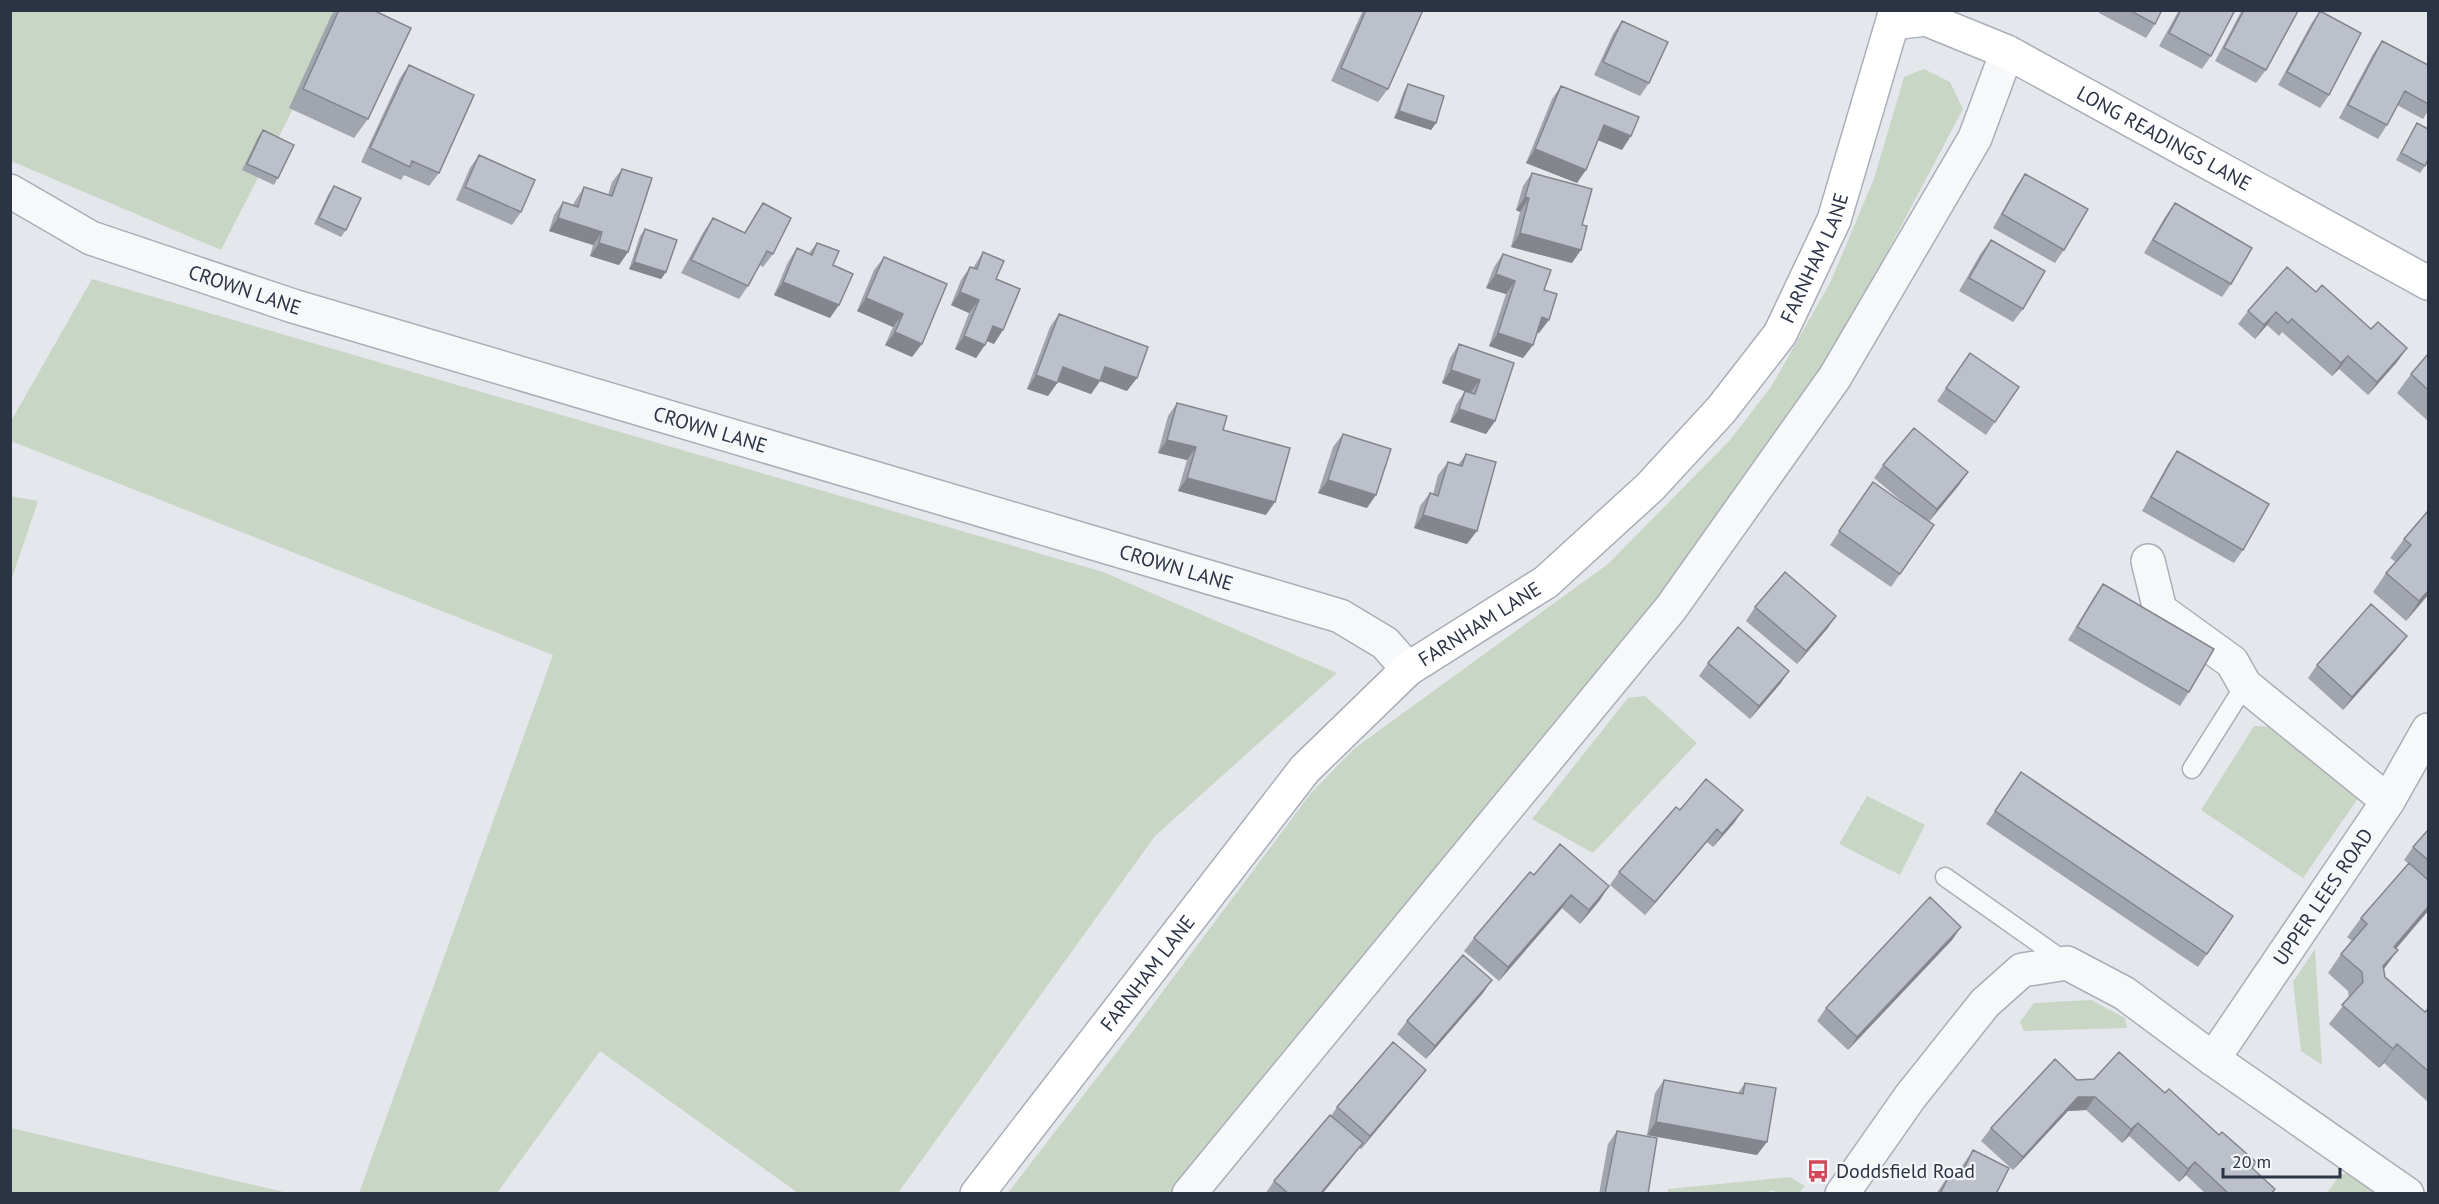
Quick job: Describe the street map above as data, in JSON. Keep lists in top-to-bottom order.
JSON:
{
  "streets": {
    "street": [
      "LONG READINGS LANE",
      "FARNHAM LANE",
      "CROWN LANE",
      "UPPER LEES ROAD"
    ]
  },
  "crossings": [
    ["LONG READINGS LANE", "FARNHAM LANE"],
    ["FARNHAM LANE", "CROWN LANE"]
  ],
  "places": {
    "bus stop": ["Doddsfield Road"]
  },
  "scale_bar": "20 m"
}
